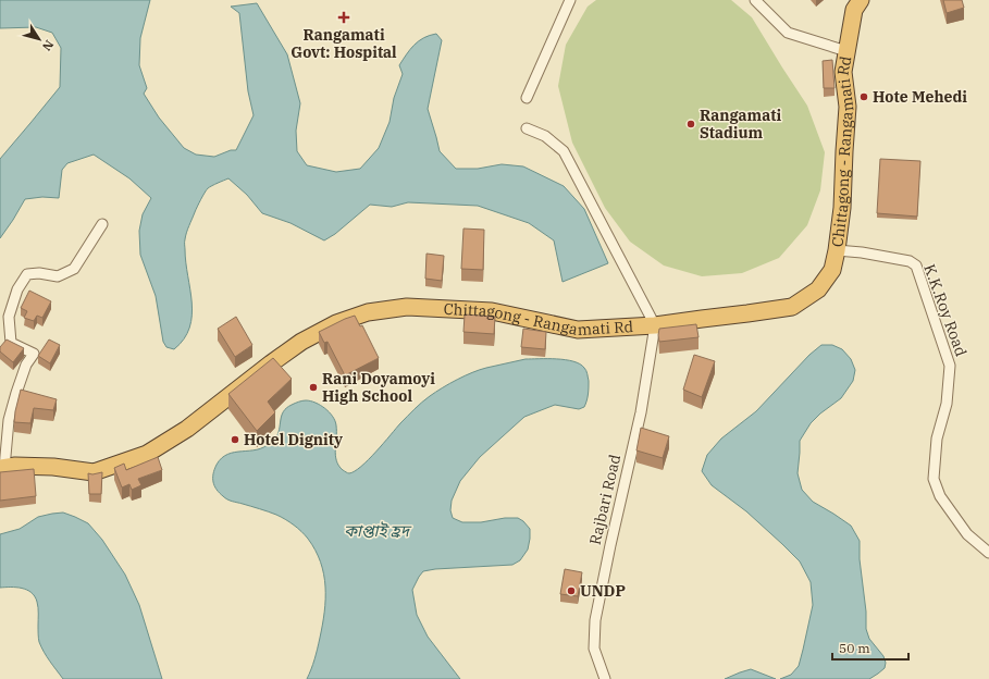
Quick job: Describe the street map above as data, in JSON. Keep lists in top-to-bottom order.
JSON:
{
  "streets": {
    "highway": ["Chittagong - Rangamati Rd"],
    "street": ["K.K.Roy Road", "Rajbari Road"]
  },
  "crossings": [
    ["Chittagong - Rangamati Rd", "K.K.Roy Road"],
    ["Chittagong - Rangamati Rd", "Rajbari Road"]
  ],
  "water": ["কাপ্তাই হ্রদ"],
  "places": {
    "health": ["Rangamati Govt: Hospital"],
    "other": [
      "Hote Mehedi",
      "Rangamati Stadium",
      "Rani Doyamoyi High School",
      "Hotel Dignity",
      "UNDP"
    ]
  },
  "scale_bar": "50 m",
  "north": "bottom right"
}
